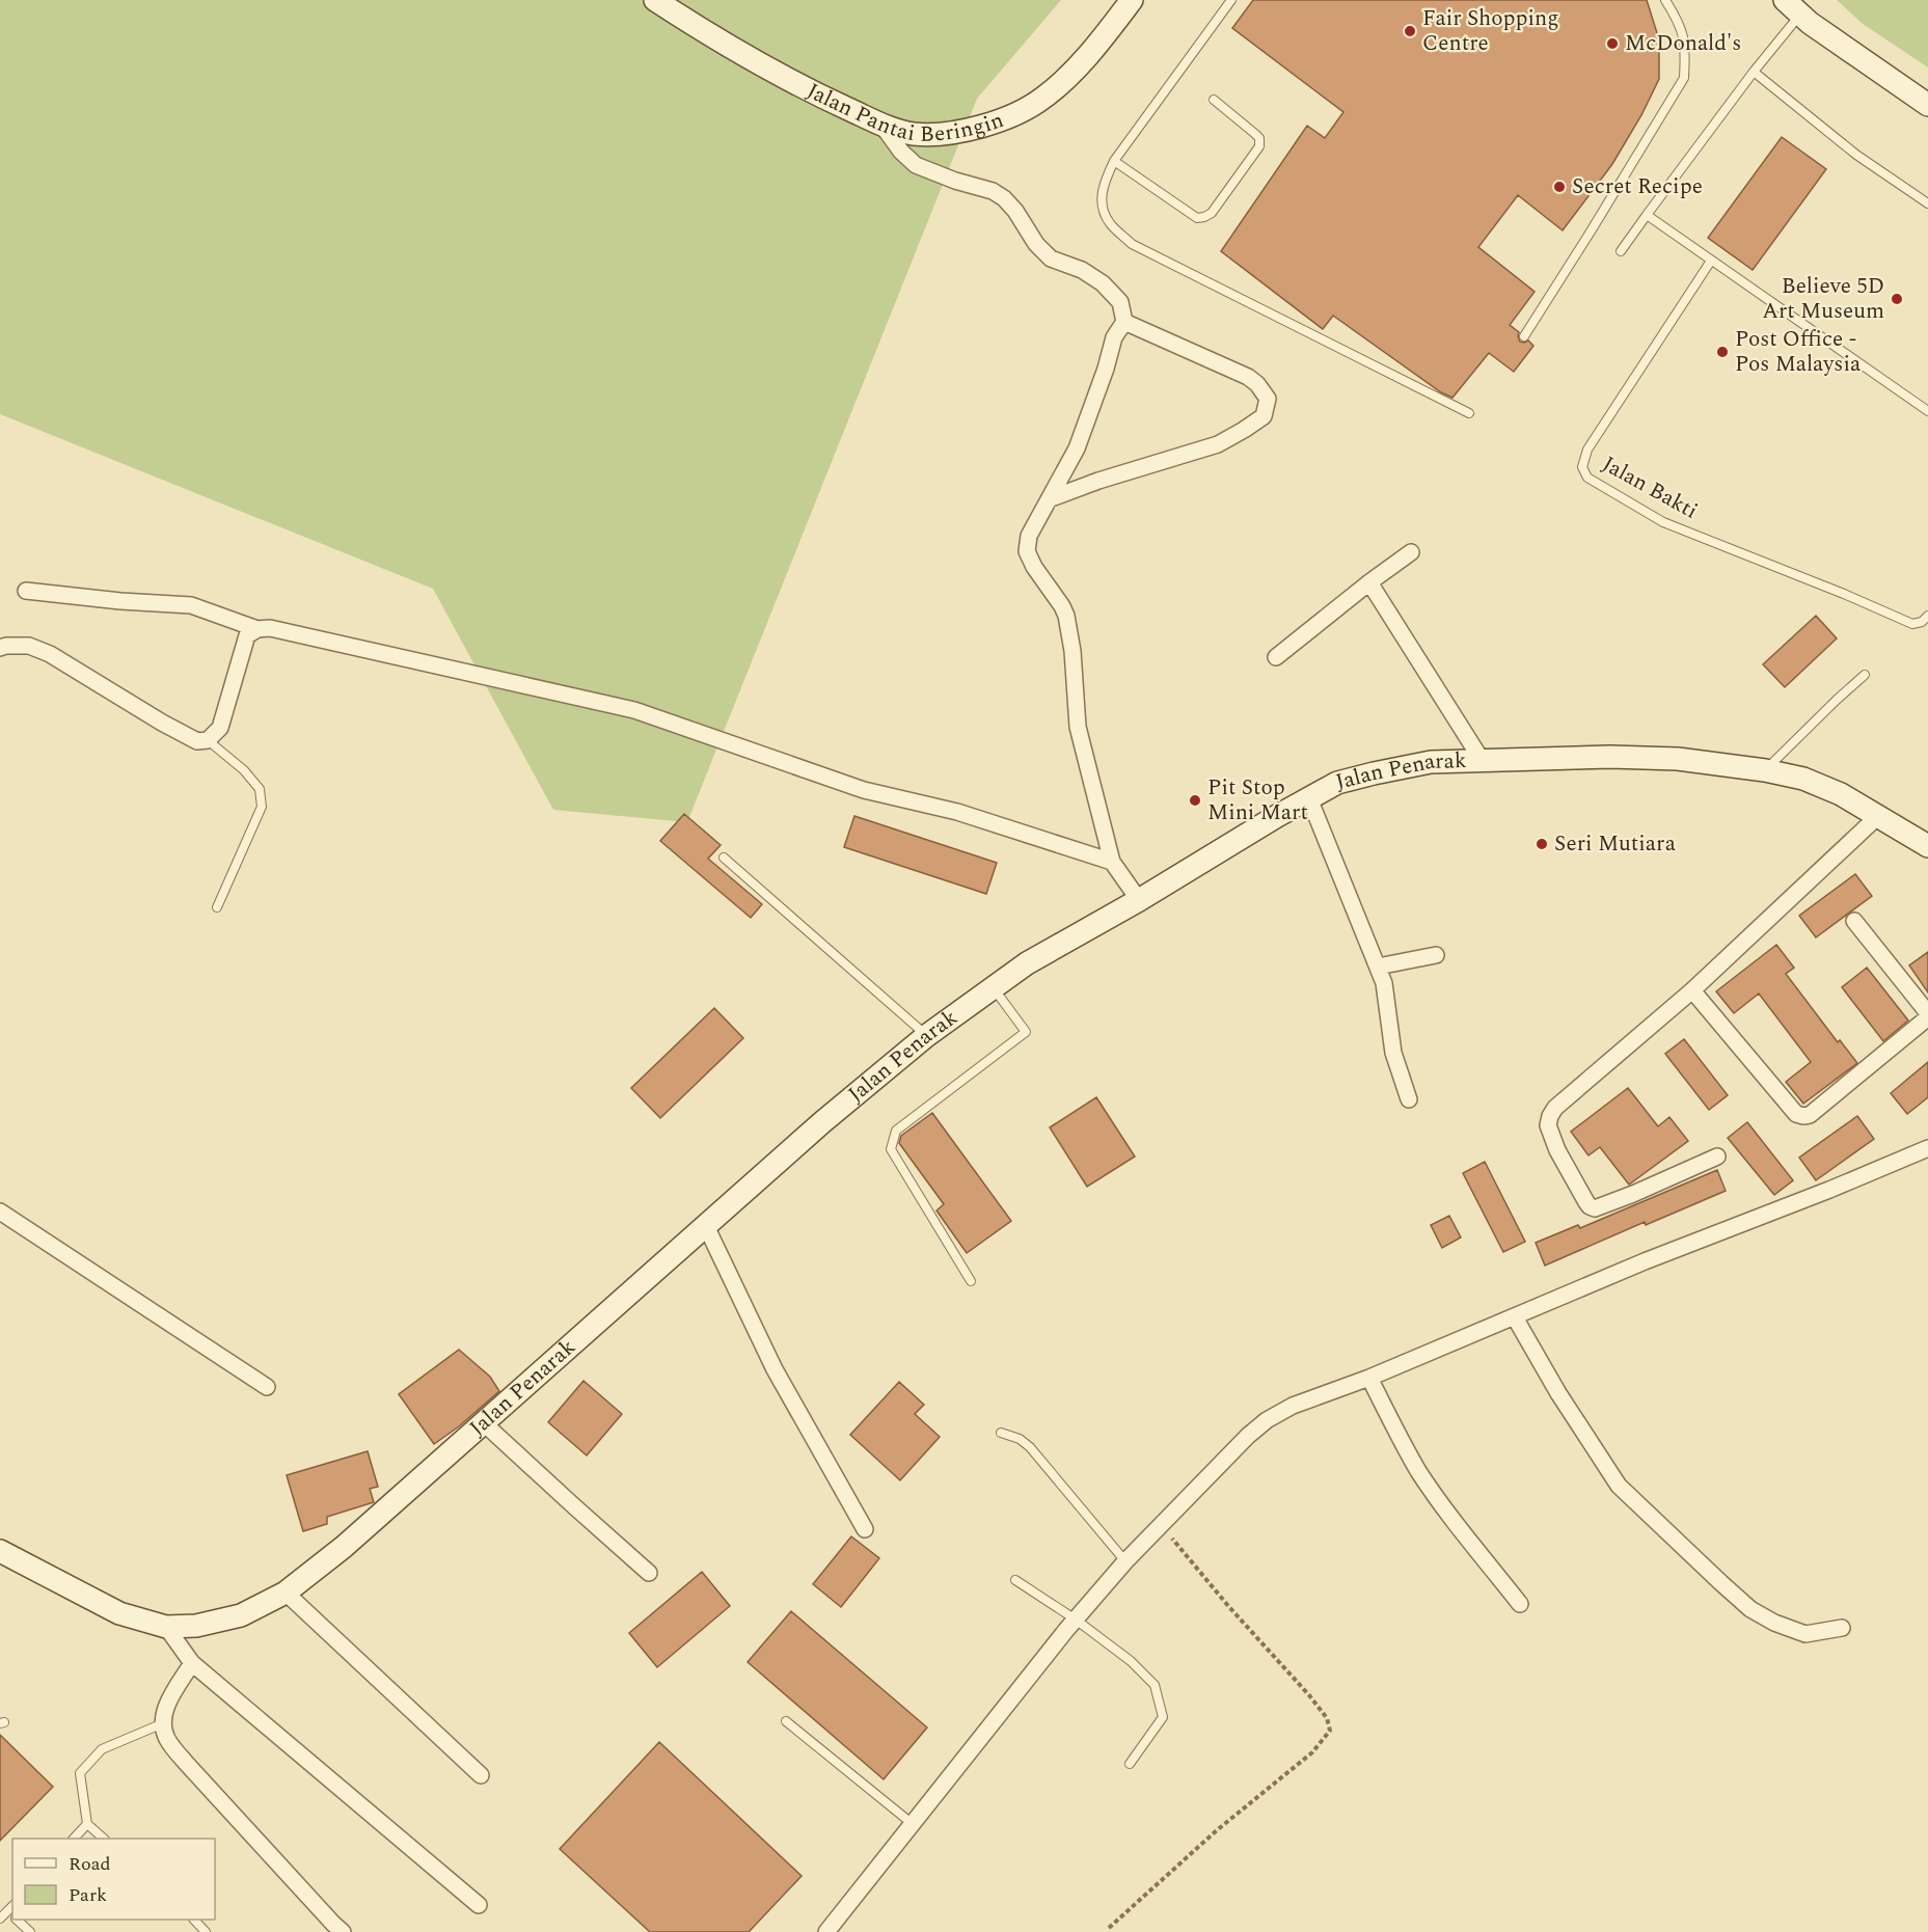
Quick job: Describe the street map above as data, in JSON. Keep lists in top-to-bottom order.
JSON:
{
  "streets": {
    "street": ["Jalan Pantai Beringin", "Jalan Penarak"],
    "lane": ["Jalan Bakti"]
  },
  "places": [
    "Fair Shopping Centre",
    "McDonald's",
    "Secret Recipe",
    "Believe 5D Art Museum",
    "Post Office - Pos Malaysia",
    "Pit Stop Mini Mart",
    "Seri Mutiara"
  ],
  "legend": ["Road", "Park"]
}
